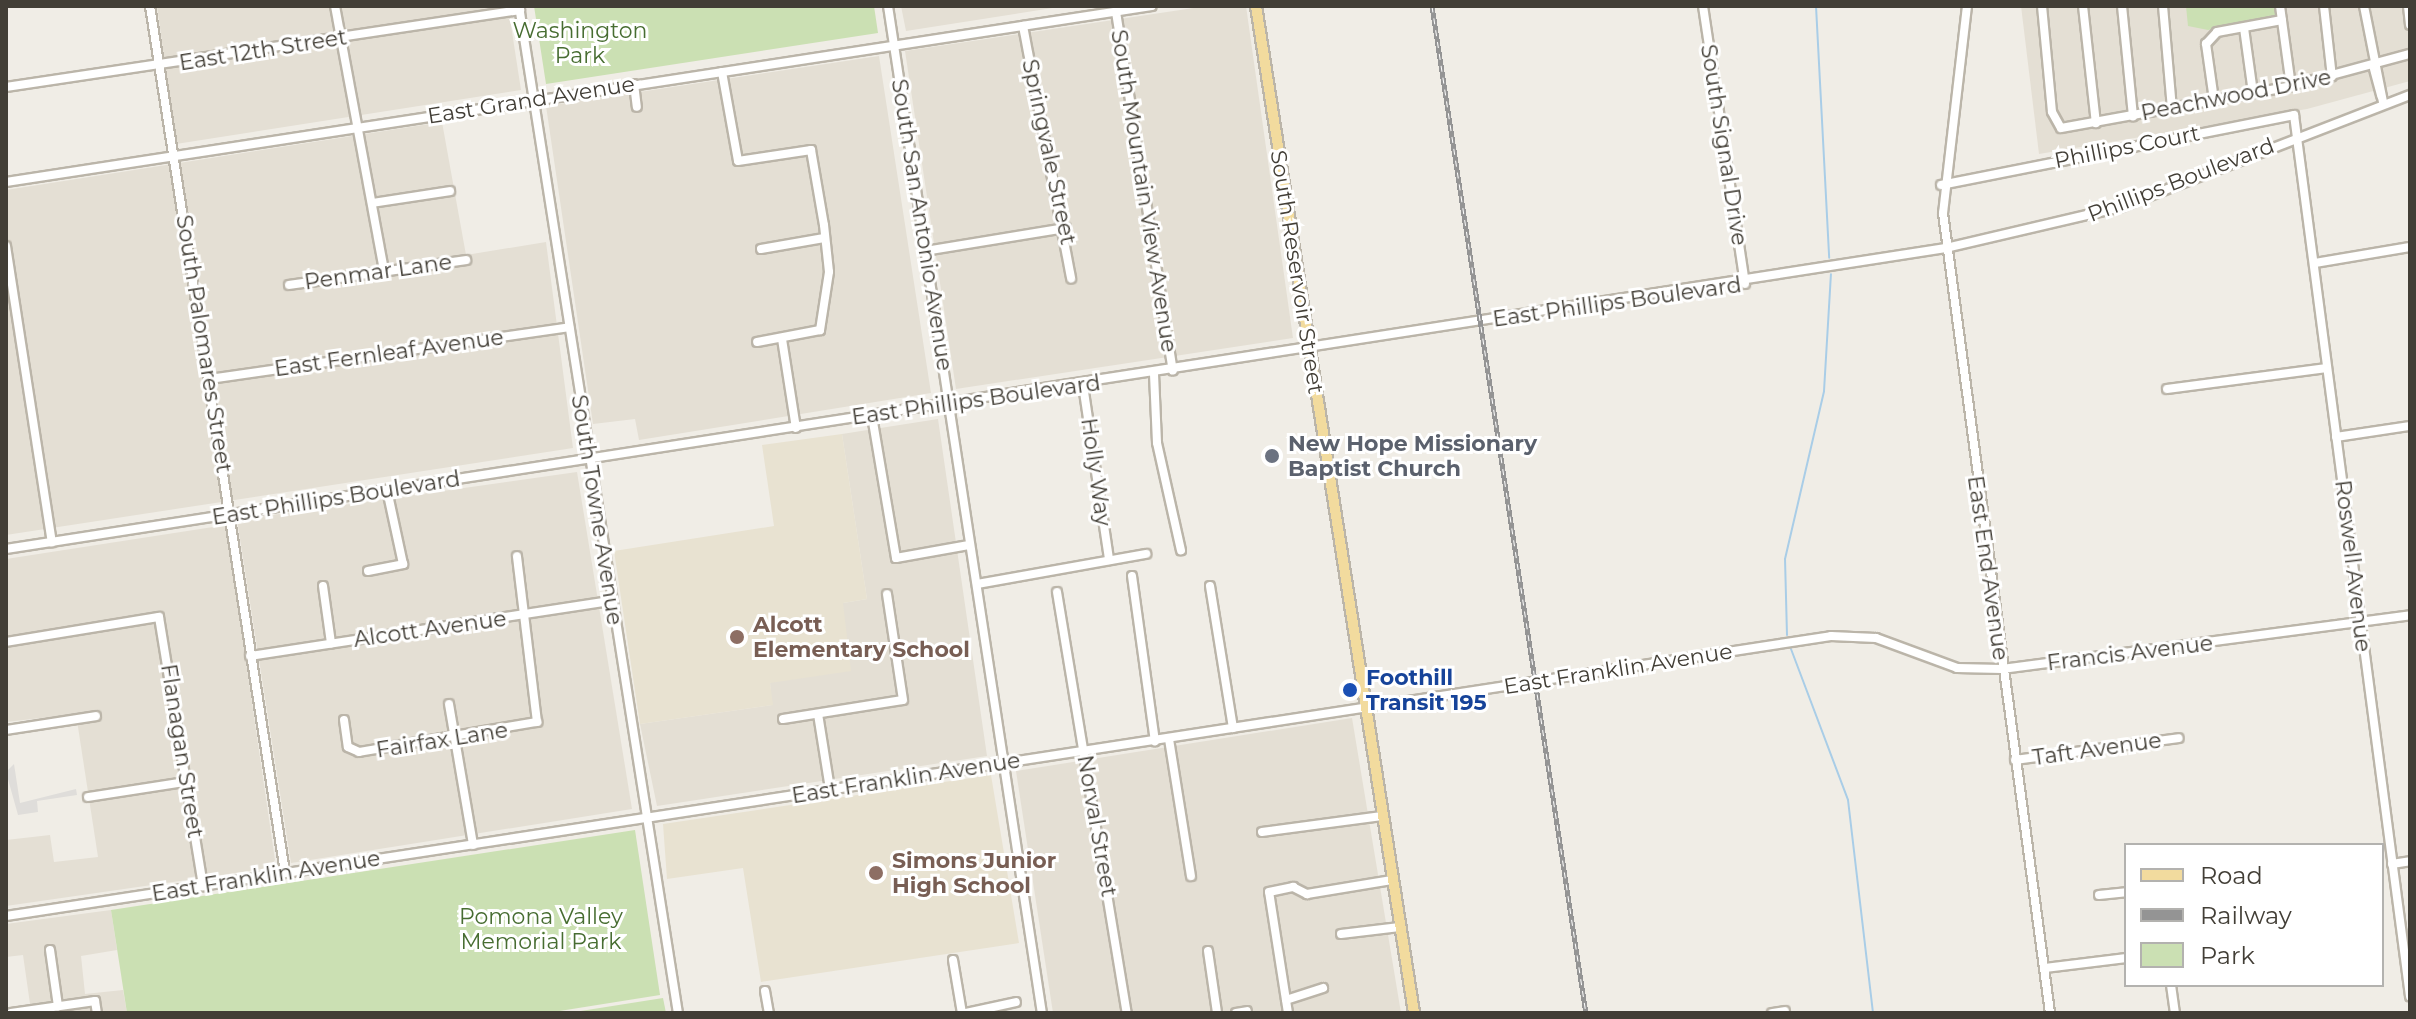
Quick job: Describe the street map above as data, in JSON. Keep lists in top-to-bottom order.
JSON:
{
  "streets": {
    "main road": ["South Reservoir Street"],
    "street": [
      "East 12th Street",
      "Peachwood Drive",
      "East Grand Avenue",
      "South Signal Drive",
      "Phillips Court",
      "Springvale Street",
      "Phillips Boulevard",
      "South Mountain View Avenue",
      "South San Antonio Avenue",
      "Penmar Lane",
      "East Phillips Boulevard",
      "South Palomares Street",
      "East Fernleaf Avenue",
      "Holly Way",
      "South Towne Avenue",
      "Roswell Avenue",
      "East End Avenue",
      "Alcott Avenue",
      "Francis Avenue",
      "East Franklin Avenue",
      "Fairfax Lane",
      "Taft Avenue",
      "Flanagan Street",
      "Norval Street"
    ]
  },
  "crossings": [
    ["East 12th Street", "South Palomares Street"],
    ["East 12th Street", "South Towne Avenue"],
    ["East Grand Avenue", "Springvale Street"],
    ["East Grand Avenue", "South Mountain View Avenue"],
    ["East Grand Avenue", "South San Antonio Avenue"],
    ["East Grand Avenue", "South Palomares Street"],
    ["East Grand Avenue", "South Towne Avenue"],
    ["South Signal Drive", "East Phillips Boulevard"],
    ["Phillips Court", "Phillips Boulevard"],
    ["Phillips Court", "Roswell Avenue"],
    ["Phillips Court", "East End Avenue"],
    ["Phillips Boulevard", "East Phillips Boulevard"],
    ["Phillips Boulevard", "Roswell Avenue"],
    ["Phillips Boulevard", "East End Avenue"],
    ["South Mountain View Avenue", "East Phillips Boulevard"],
    ["South San Antonio Avenue", "East Phillips Boulevard"],
    ["South San Antonio Avenue", "East Franklin Avenue"],
    ["South Reservoir Street", "East Phillips Boulevard"],
    ["South Reservoir Street", "East Franklin Avenue"],
    ["East Phillips Boulevard", "South Palomares Street"],
    ["East Phillips Boulevard", "Holly Way"],
    ["East Phillips Boulevard", "South Towne Avenue"],
    ["East Phillips Boulevard", "East End Avenue"],
    ["South Palomares Street", "East Fernleaf Avenue"],
    ["South Palomares Street", "Alcott Avenue"],
    ["South Palomares Street", "East Franklin Avenue"],
    ["East Fernleaf Avenue", "South Towne Avenue"],
    ["South Towne Avenue", "Alcott Avenue"],
    ["South Towne Avenue", "East Franklin Avenue"],
    ["Roswell Avenue", "Francis Avenue"],
    ["East End Avenue", "Francis Avenue"],
    ["East End Avenue", "Taft Avenue"],
    ["Alcott Avenue", "Fairfax Lane"],
    ["Francis Avenue", "East Franklin Avenue"],
    ["East Franklin Avenue", "Flanagan Street"],
    ["East Franklin Avenue", "Norval Street"]
  ],
  "parks": ["Washington Park", "Pomona Valley Memorial Park"],
  "places": [
    "New Hope Missionary Baptist Church",
    "Alcott Elementary School",
    "Foothill Transit 195",
    "Simons Junior High School"
  ],
  "legend": ["Road", "Railway", "Park"]
}
